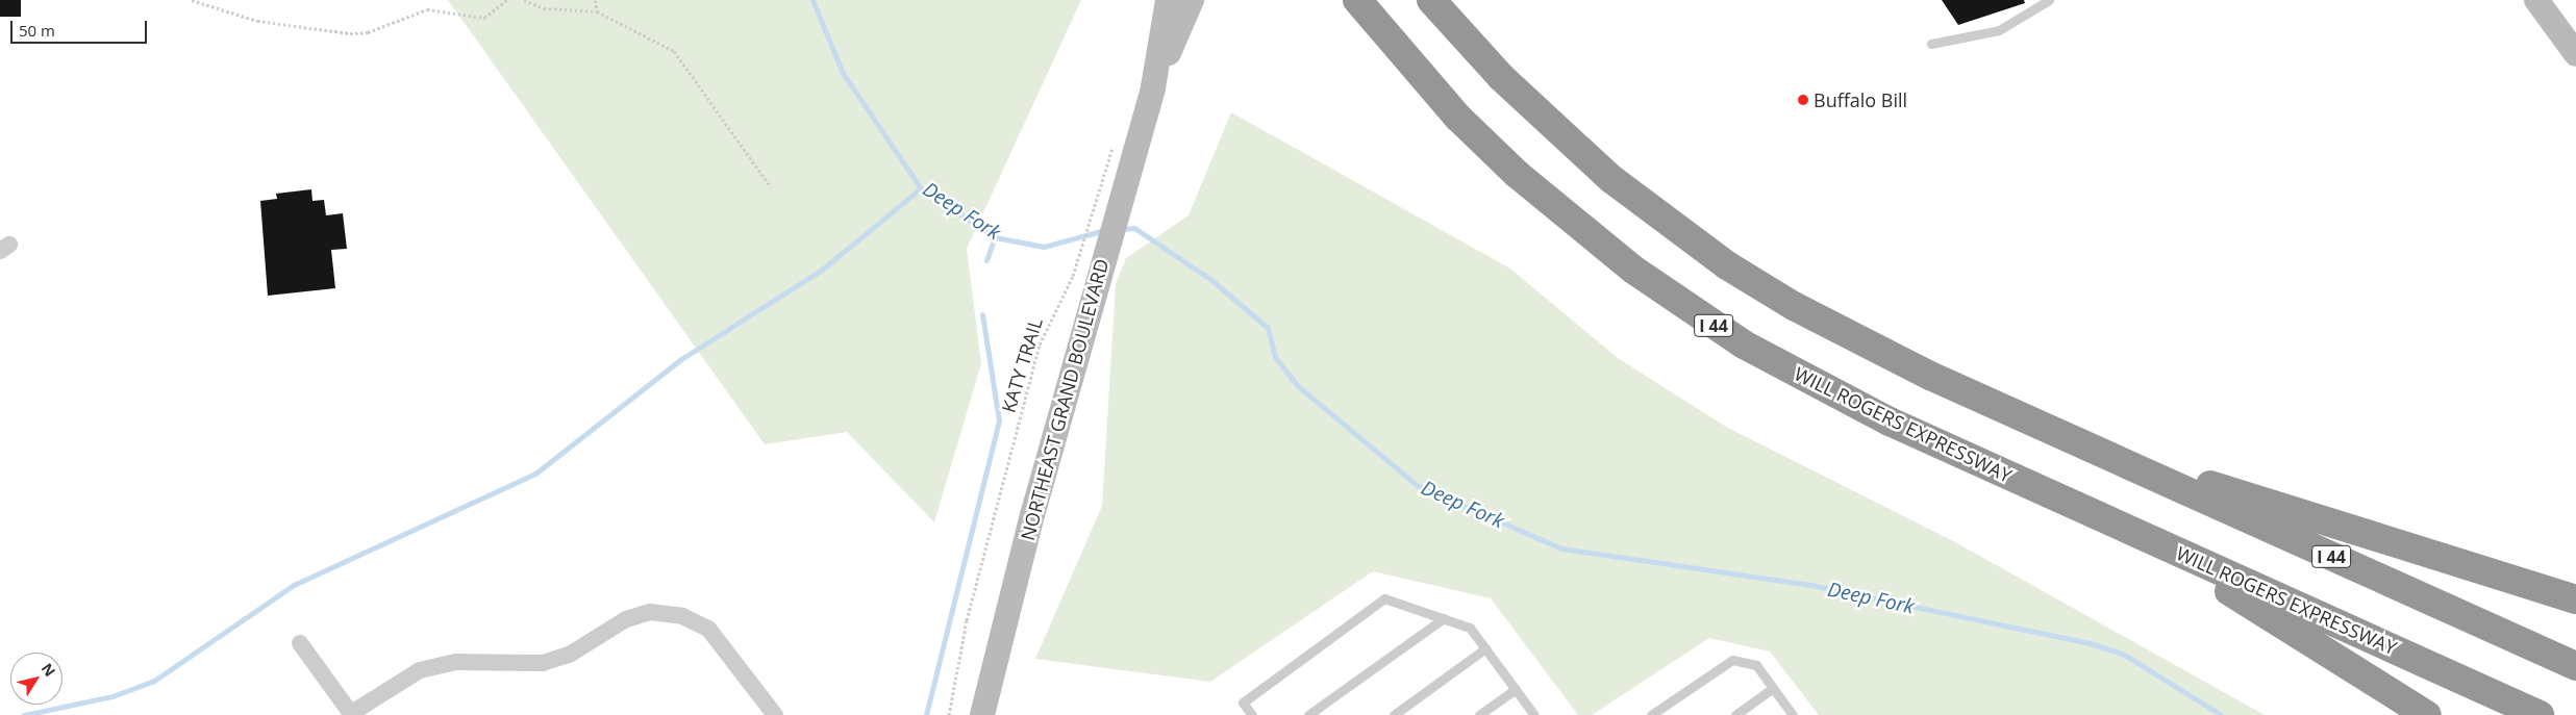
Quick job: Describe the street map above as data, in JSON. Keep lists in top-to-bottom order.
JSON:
{
  "streets": {
    "highway": ["I 44", "WILL ROGERS EXPRESSWAY"],
    "street": ["NORTHEAST GRAND BOULEVARD"],
    "path": ["KATY TRAIL"]
  },
  "water": ["Deep Fork"],
  "places": ["Buffalo Bill"],
  "scale_bar": "50 m",
  "north": "top right"
}
